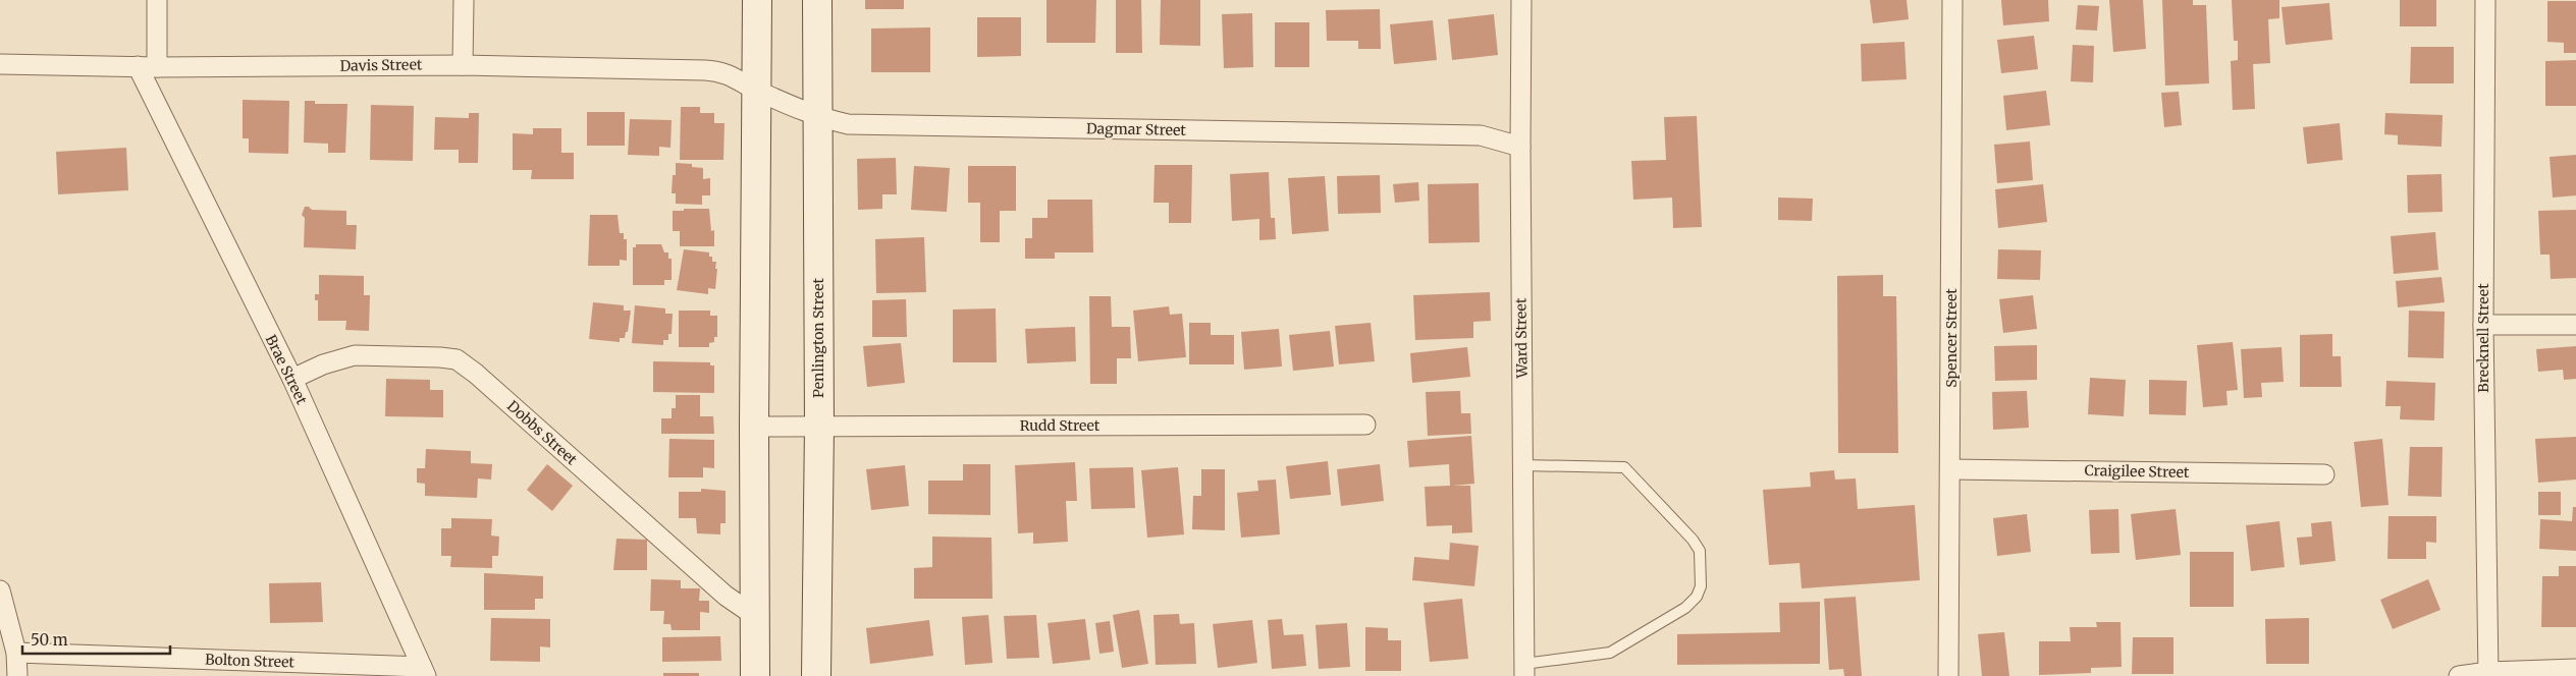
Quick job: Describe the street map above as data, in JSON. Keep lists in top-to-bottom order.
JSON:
{
  "streets": {
    "street": [
      "Davis Street",
      "Dagmar Street",
      "Penlington Street",
      "Ward Street",
      "Spencer Street",
      "Brecknell Street",
      "Brae Street",
      "Rudd Street",
      "Dobbs Street",
      "Craigilee Street",
      "Bolton Street"
    ]
  },
  "crossings": [
    ["Davis Street", "Dagmar Street"],
    ["Davis Street", "Brae Street"],
    ["Dagmar Street", "Penlington Street"],
    ["Dagmar Street", "Ward Street"],
    ["Penlington Street", "Rudd Street"],
    ["Spencer Street", "Craigilee Street"],
    ["Brae Street", "Dobbs Street"],
    ["Brae Street", "Bolton Street"]
  ],
  "scale_bar": "50 m"
}
